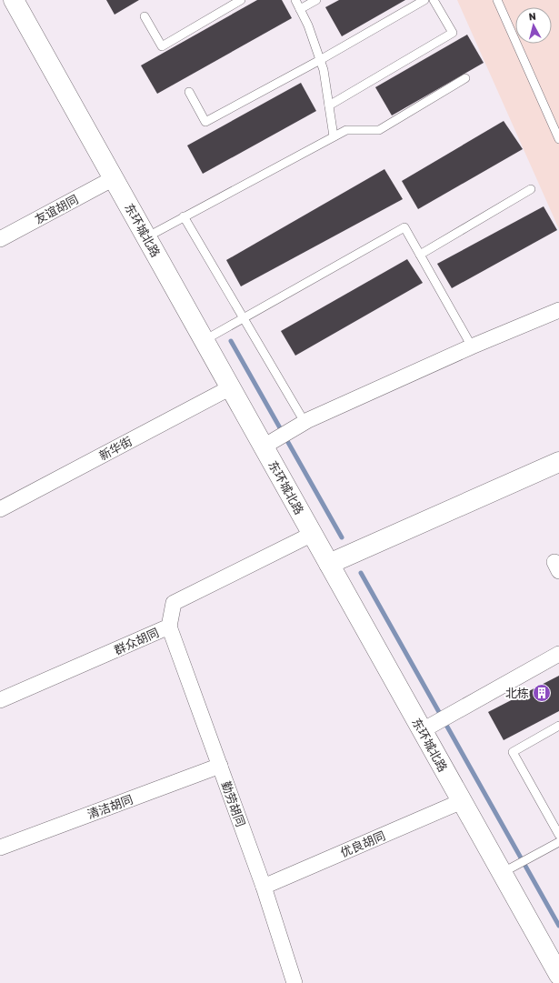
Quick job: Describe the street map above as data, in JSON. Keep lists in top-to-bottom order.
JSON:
{
  "streets": {
    "main road": ["东环城北路"],
    "street": [
      "友谊胡同",
      "新华街",
      "群众胡同",
      "勤劳胡同",
      "清洁胡同",
      "优良胡同"
    ]
  },
  "crossings": [
    ["友谊胡同", "东环城北路"],
    ["东环城北路", "新华街"],
    ["东环城北路", "群众胡同"],
    ["东环城北路", "优良胡同"],
    ["群众胡同", "勤劳胡同"],
    ["勤劳胡同", "清洁胡同"],
    ["勤劳胡同", "优良胡同"]
  ],
  "places": {
    "building": ["北栋"]
  },
  "north": "top"
}
